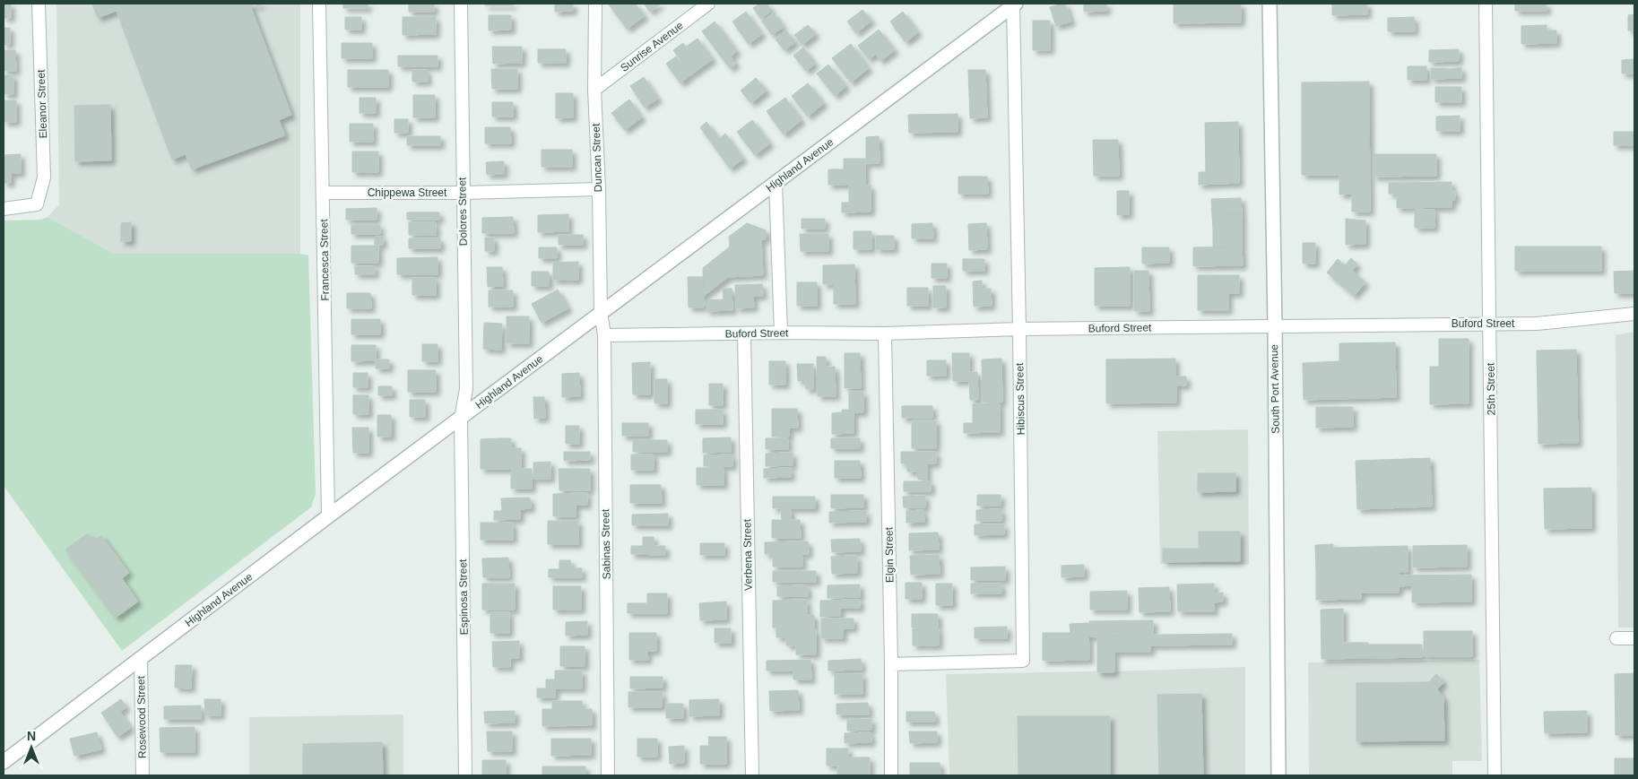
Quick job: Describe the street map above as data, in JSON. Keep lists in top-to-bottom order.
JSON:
{
  "streets": {
    "street": [
      "Sunrise Avenue",
      "Eleanor Street",
      "Duncan Street",
      "Highland Avenue",
      "Chippewa Street",
      "Dolores Street",
      "Francesca Street",
      "Buford Street",
      "South Port Avenue",
      "25th Street",
      "Hibiscus Street",
      "Sabinas Street",
      "Verbena Street",
      "Elgin Street",
      "Espinosa Street",
      "Rosewood Street"
    ]
  },
  "crossings": [
    ["Sunrise Avenue", "Duncan Street"],
    ["Duncan Street", "Highland Avenue"],
    ["Duncan Street", "Chippewa Street"],
    ["Duncan Street", "Sabinas Street"],
    ["Highland Avenue", "Dolores Street"],
    ["Highland Avenue", "Francesca Street"],
    ["Highland Avenue", "Hibiscus Street"],
    ["Highland Avenue", "Sabinas Street"],
    ["Highland Avenue", "Espinosa Street"],
    ["Highland Avenue", "Rosewood Street"],
    ["Chippewa Street", "Dolores Street"],
    ["Chippewa Street", "Francesca Street"],
    ["Dolores Street", "Espinosa Street"],
    ["Buford Street", "South Port Avenue"],
    ["Buford Street", "25th Street"],
    ["Buford Street", "Hibiscus Street"],
    ["Buford Street", "Sabinas Street"],
    ["Buford Street", "Verbena Street"],
    ["Buford Street", "Elgin Street"],
    ["Hibiscus Street", "Elgin Street"]
  ],
  "north": "top"
}
